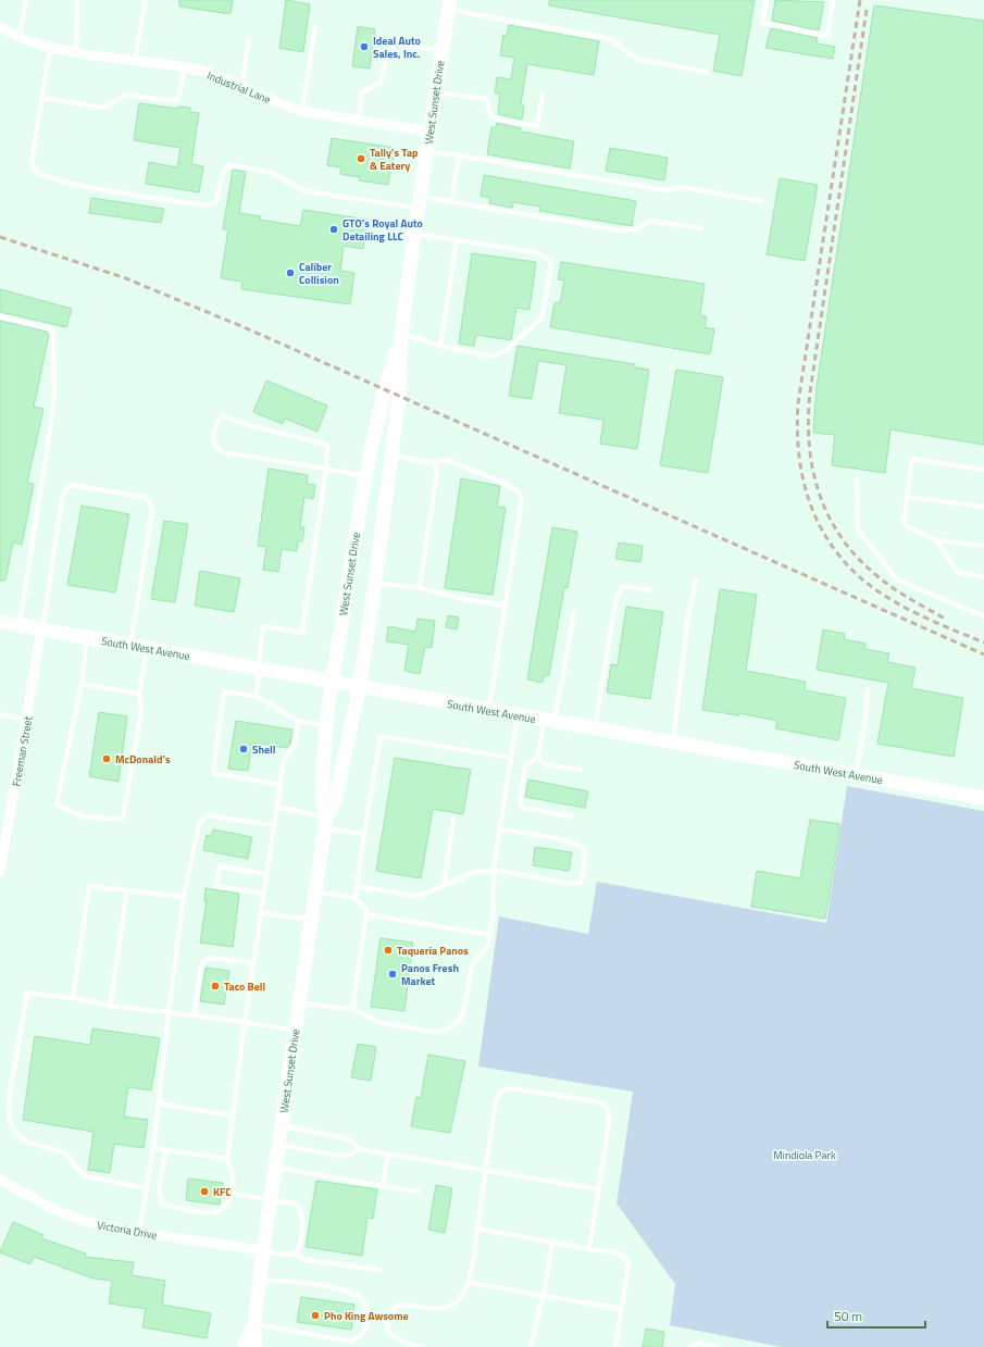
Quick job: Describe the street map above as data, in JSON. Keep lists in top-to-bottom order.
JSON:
{
  "streets": {
    "main road": ["West Sunset Drive", "South West Avenue"],
    "street": ["Industrial Lane", "Freeman Street", "Victoria Drive"]
  },
  "crossings": [
    ["Industrial Lane", "West Sunset Drive"],
    ["West Sunset Drive", "South West Avenue"],
    ["West Sunset Drive", "Victoria Drive"],
    ["South West Avenue", "Freeman Street"]
  ],
  "parks": ["Mindiola Park"],
  "places": [
    "Ideal Auto Sales, Inc.",
    "Tally's Tap & Eatery",
    "GTO's Royal Auto Detailing LLC",
    "Caliber Collision",
    "Shell",
    "McDonald's",
    "Taqueria Panos",
    "Panos Fresh Market",
    "Taco Bell",
    "KFC",
    "Pho King Awsome"
  ],
  "scale_bar": "50 m"
}
